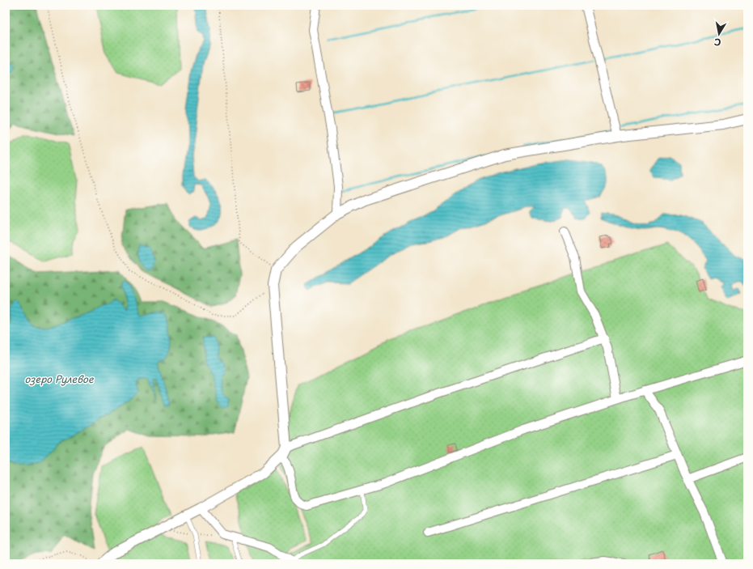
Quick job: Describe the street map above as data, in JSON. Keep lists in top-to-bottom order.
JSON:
{
  "water": ["озеро Рулевое"],
  "north": "bottom"
}
